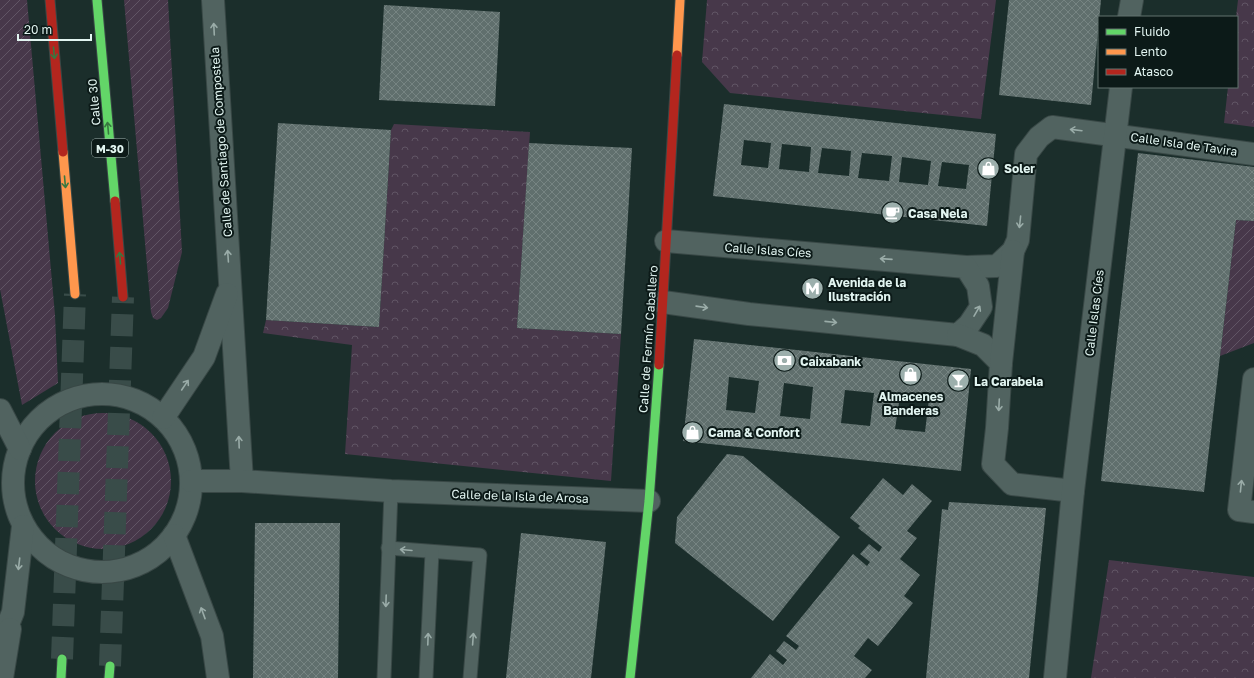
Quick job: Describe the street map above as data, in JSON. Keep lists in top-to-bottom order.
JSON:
{
  "streets": {
    "main road": ["Calle 30", "M-30", "Calle de Fermín Caballero"],
    "street": [
      "Calle de Santiago de Compostela",
      "Calle Isla de Tavira",
      "Calle Islas Cíes",
      "Calle de la Isla de Arosa"
    ]
  },
  "crossings": [
    ["Calle de Santiago de Compostela", "Calle de la Isla de Arosa"],
    ["Calle Isla de Tavira", "Calle Islas Cíes"],
    ["Calle Islas Cíes", "Calle de Fermín Caballero"],
    ["Calle de Fermín Caballero", "Calle de la Isla de Arosa"]
  ],
  "one_way": ["Calle de Santiago de Compostela"],
  "places": {
    "shop": ["Soler", "Almacenes Banderas", "Cama & Confort"],
    "cafe": ["Casa Nela"],
    "metro station": ["Avenida de la Ilustración"],
    "bank": ["Caixabank"],
    "bar": ["La Carabela"]
  },
  "legend": ["Fluido", "Lento", "Atasco"],
  "scale_bar": "20 m"
}
